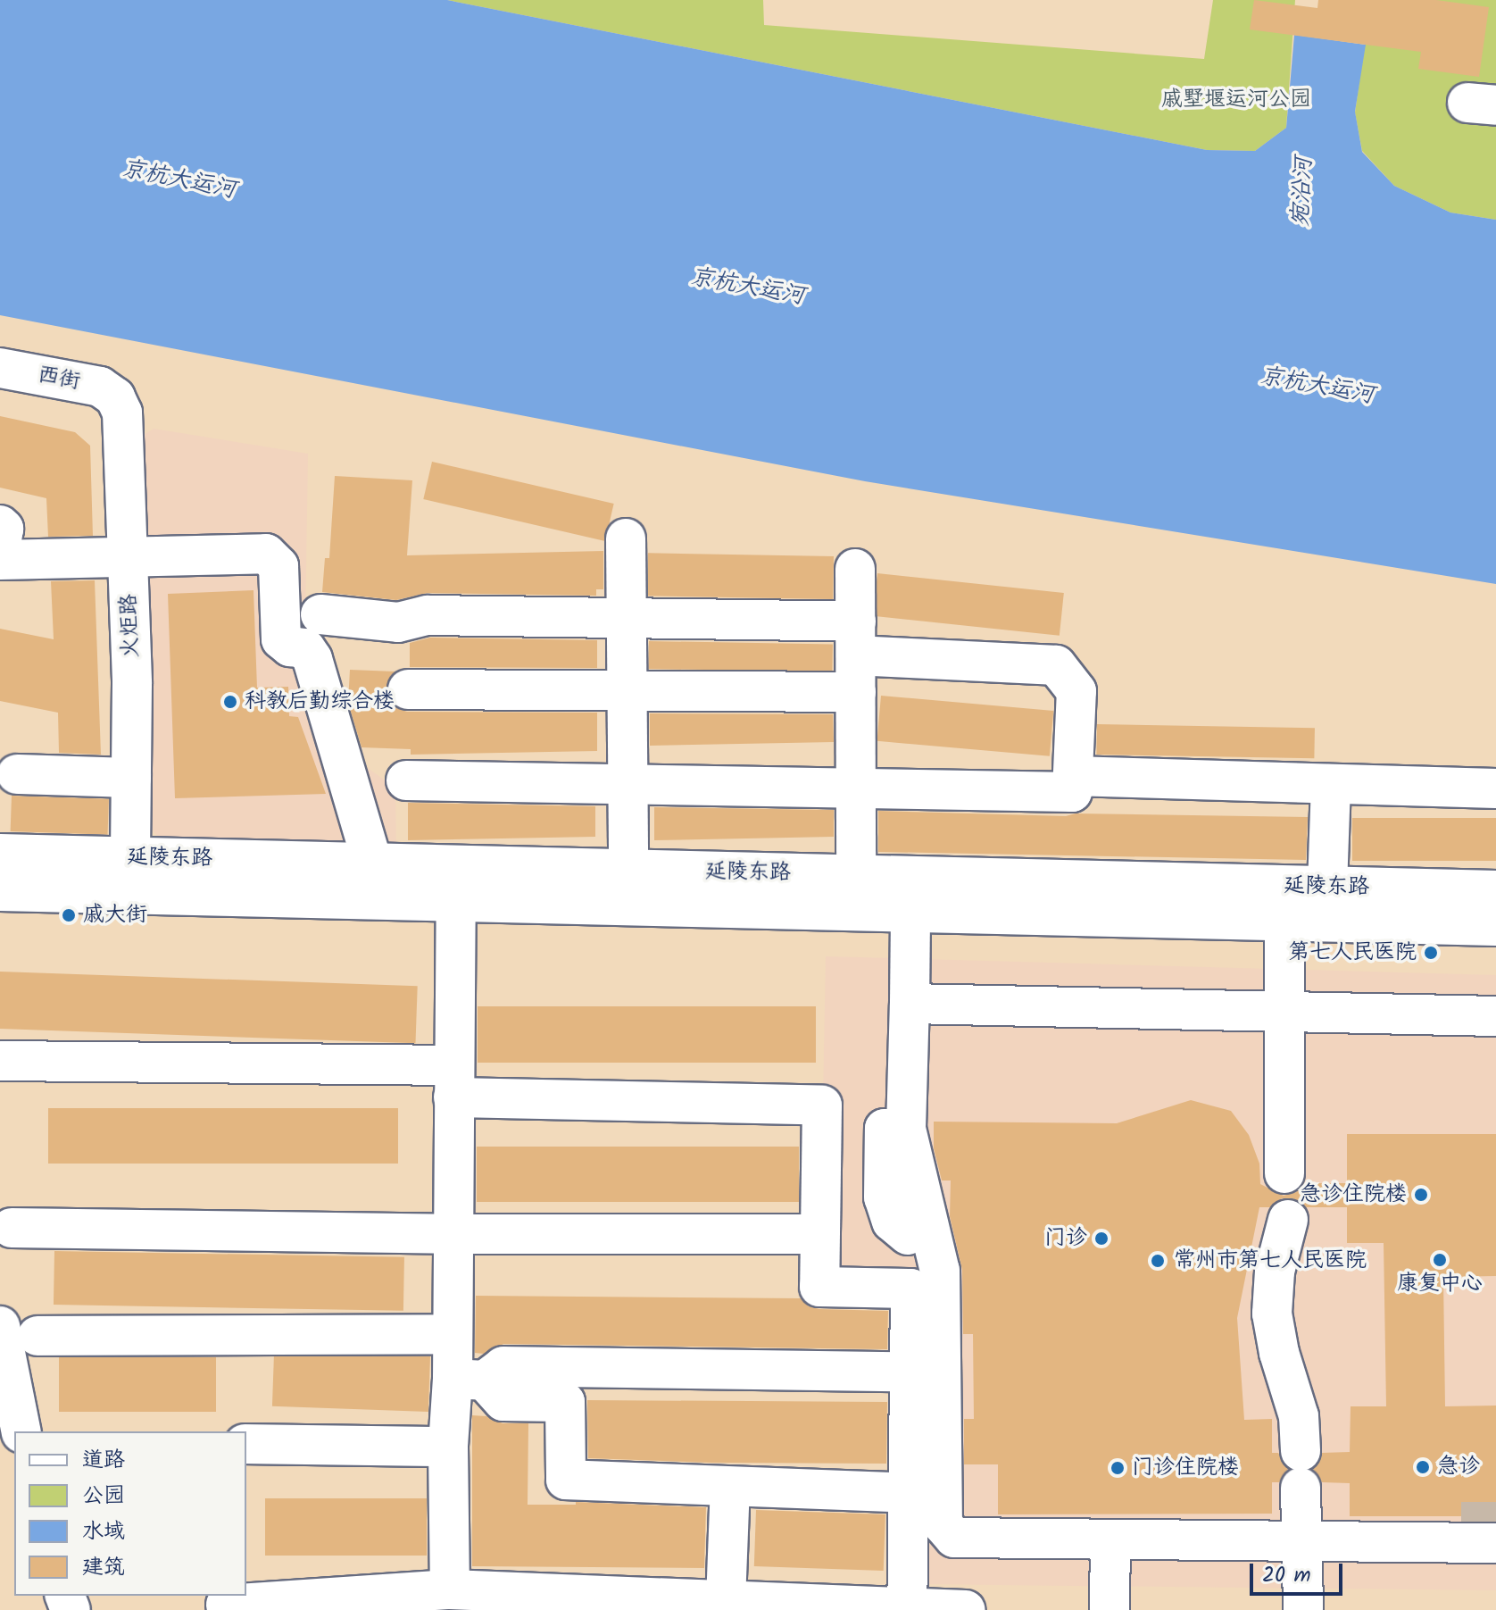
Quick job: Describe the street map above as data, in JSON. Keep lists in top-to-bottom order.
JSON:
{
  "streets": {
    "main road": ["西街", "火炬路", "延陵东路"]
  },
  "crossings": [
    ["西街", "火炬路"],
    ["火炬路", "延陵东路"]
  ],
  "water": ["京杭大运河", "宛沿河"],
  "parks": ["戚墅堰运河公园"],
  "places": [
    "科教后勤综合楼",
    "戚大街",
    "第七人民医院",
    "急诊住院楼",
    "门诊",
    "康复中心",
    "常州市第七人民医院",
    "急诊",
    "门诊住院楼"
  ],
  "legend": [
    "道路",
    "公园",
    "水域",
    "建筑"
  ],
  "scale_bar": "20 m"
}
